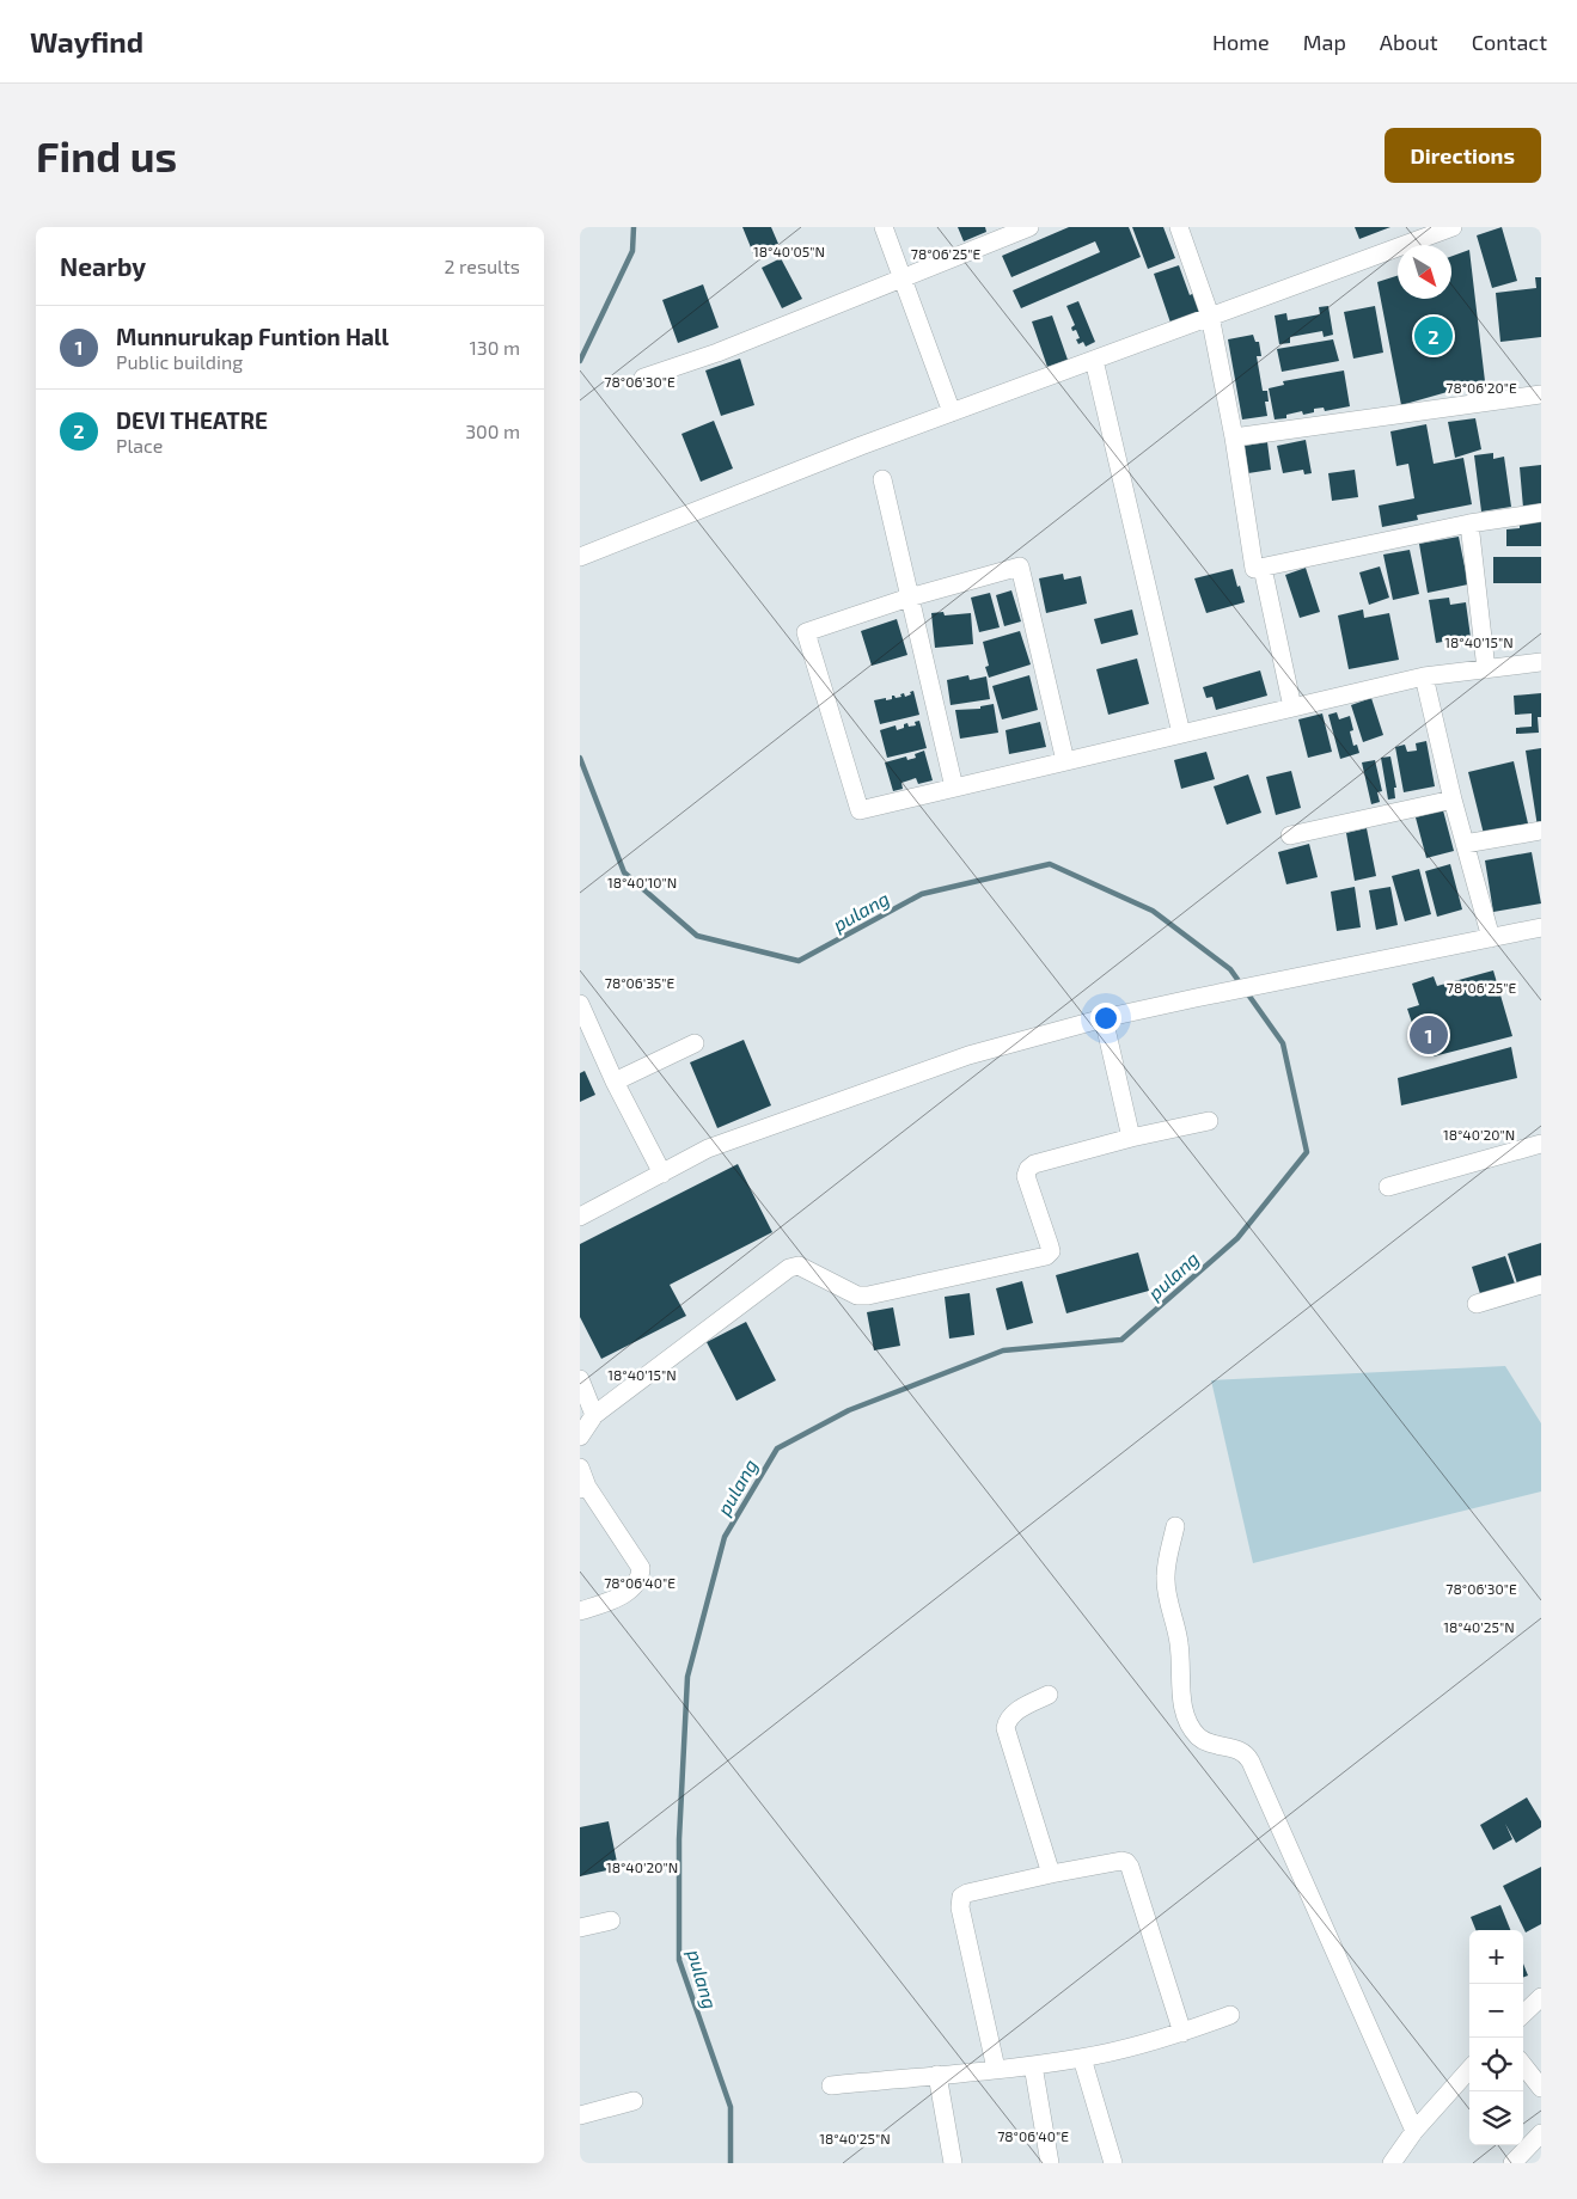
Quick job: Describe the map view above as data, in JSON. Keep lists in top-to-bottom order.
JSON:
{
  "water": ["pulang"],
  "north": "bottom right",
  "page": {
    "header": "Wayfind",
    "nav": [
      "Home",
      "Map",
      "About",
      "Contact"
    ],
    "buttons": "Directions",
    "title": "Find us",
    "heading": ["Nearby", "2 results"],
    "list": [
      {
        "mark": "1",
        "name": "Munnurukap Funtion Hall",
        "note": "Public building",
        "value": "130 m"
      },
      {
        "mark": "2",
        "name": "DEVI THEATRE",
        "note": "Place",
        "value": "300 m"
      }
    ],
    "pins": ["2", "1"],
    "map_buttons": ["+", "−"]
  },
  "coordinates": [
    "18°40'05\"N",
    "78°06'25\"E",
    "78°06'30\"E",
    "78°06'20\"E",
    "18°40'15\"N",
    "18°40'10\"N",
    "78°06'35\"E",
    "18°40'20\"N",
    "78°06'40\"E",
    "18°40'25\"N"
  ]
}
